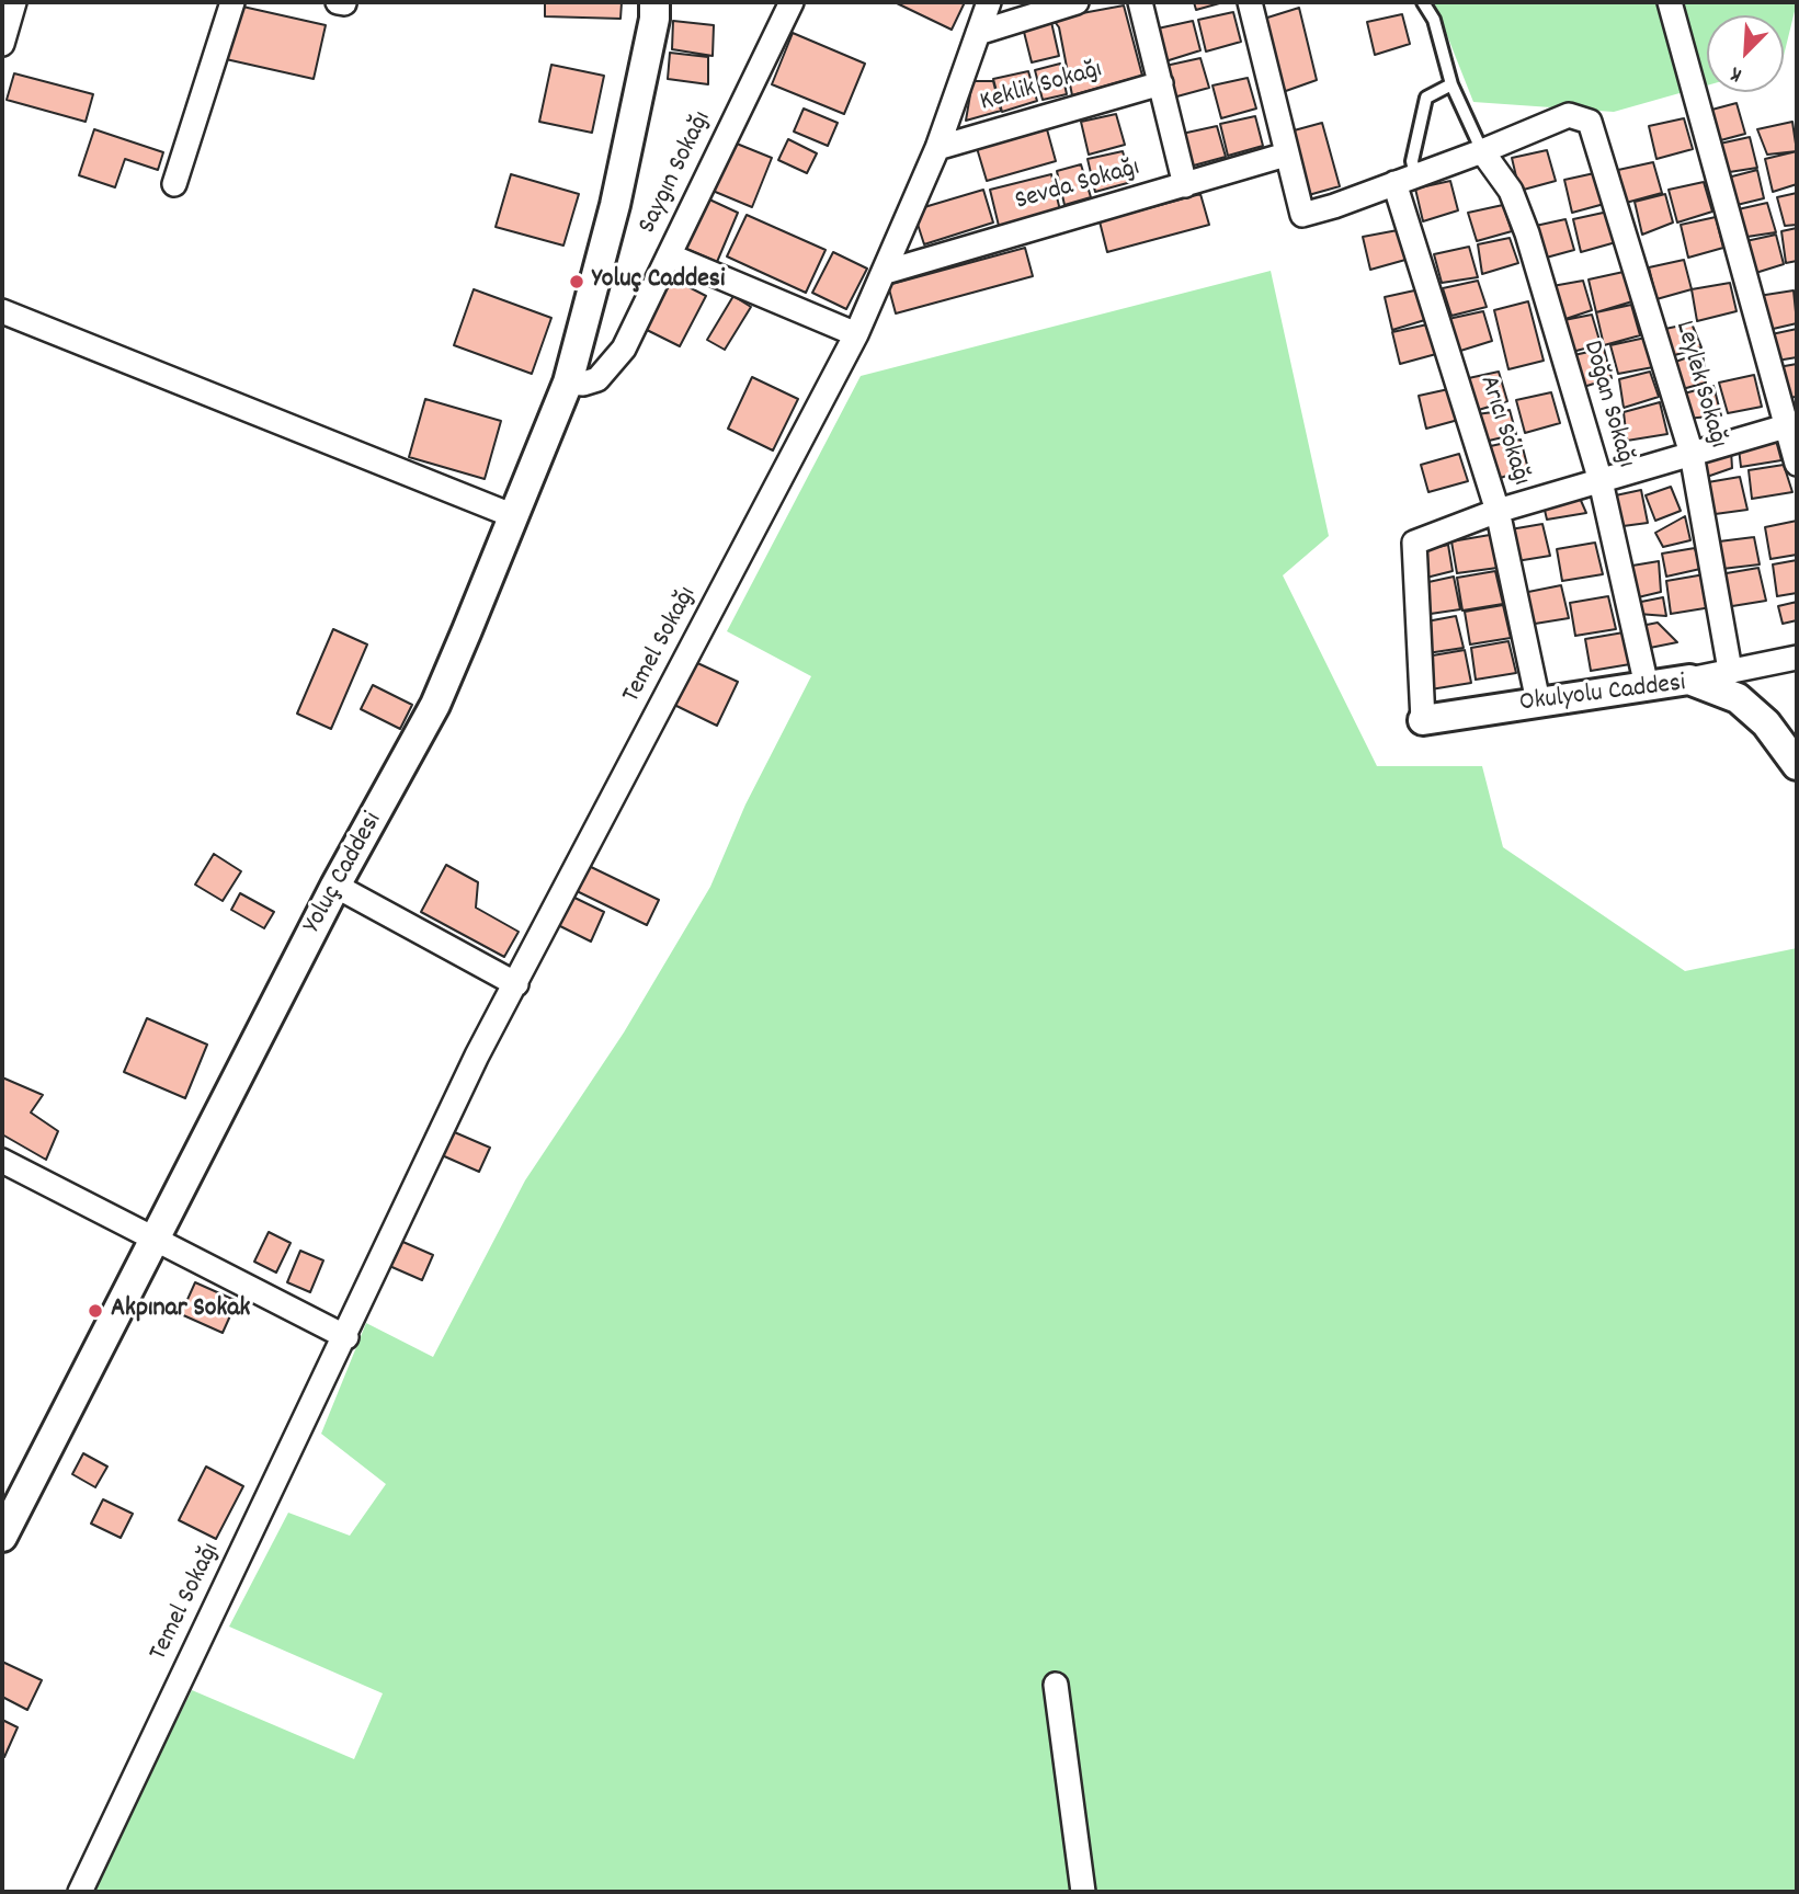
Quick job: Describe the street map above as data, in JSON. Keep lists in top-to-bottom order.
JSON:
{
  "streets": {
    "street": [
      "Keklik Sokağı",
      "Saygın Sokağı",
      "Sevda Sokağı",
      "Leylek Sokağı",
      "Doğan Sokağı",
      "Arıcı Sokağı",
      "Temel Sokağı",
      "Okulyolu Caddesi",
      "Yoluç Caddesi"
    ]
  },
  "crossings": [
    ["Keklik Sokağı", "Temel Sokağı"],
    ["Saygın Sokağı", "Yoluç Caddesi"],
    ["Sevda Sokağı", "Temel Sokağı"],
    ["Leylek Sokağı", "Doğan Sokağı"],
    ["Doğan Sokağı", "Okulyolu Caddesi"],
    ["Arıcı Sokağı", "Okulyolu Caddesi"]
  ],
  "places": ["Yoluç Caddesi", "Akpınar Sokak"],
  "north": "bottom left"
}
